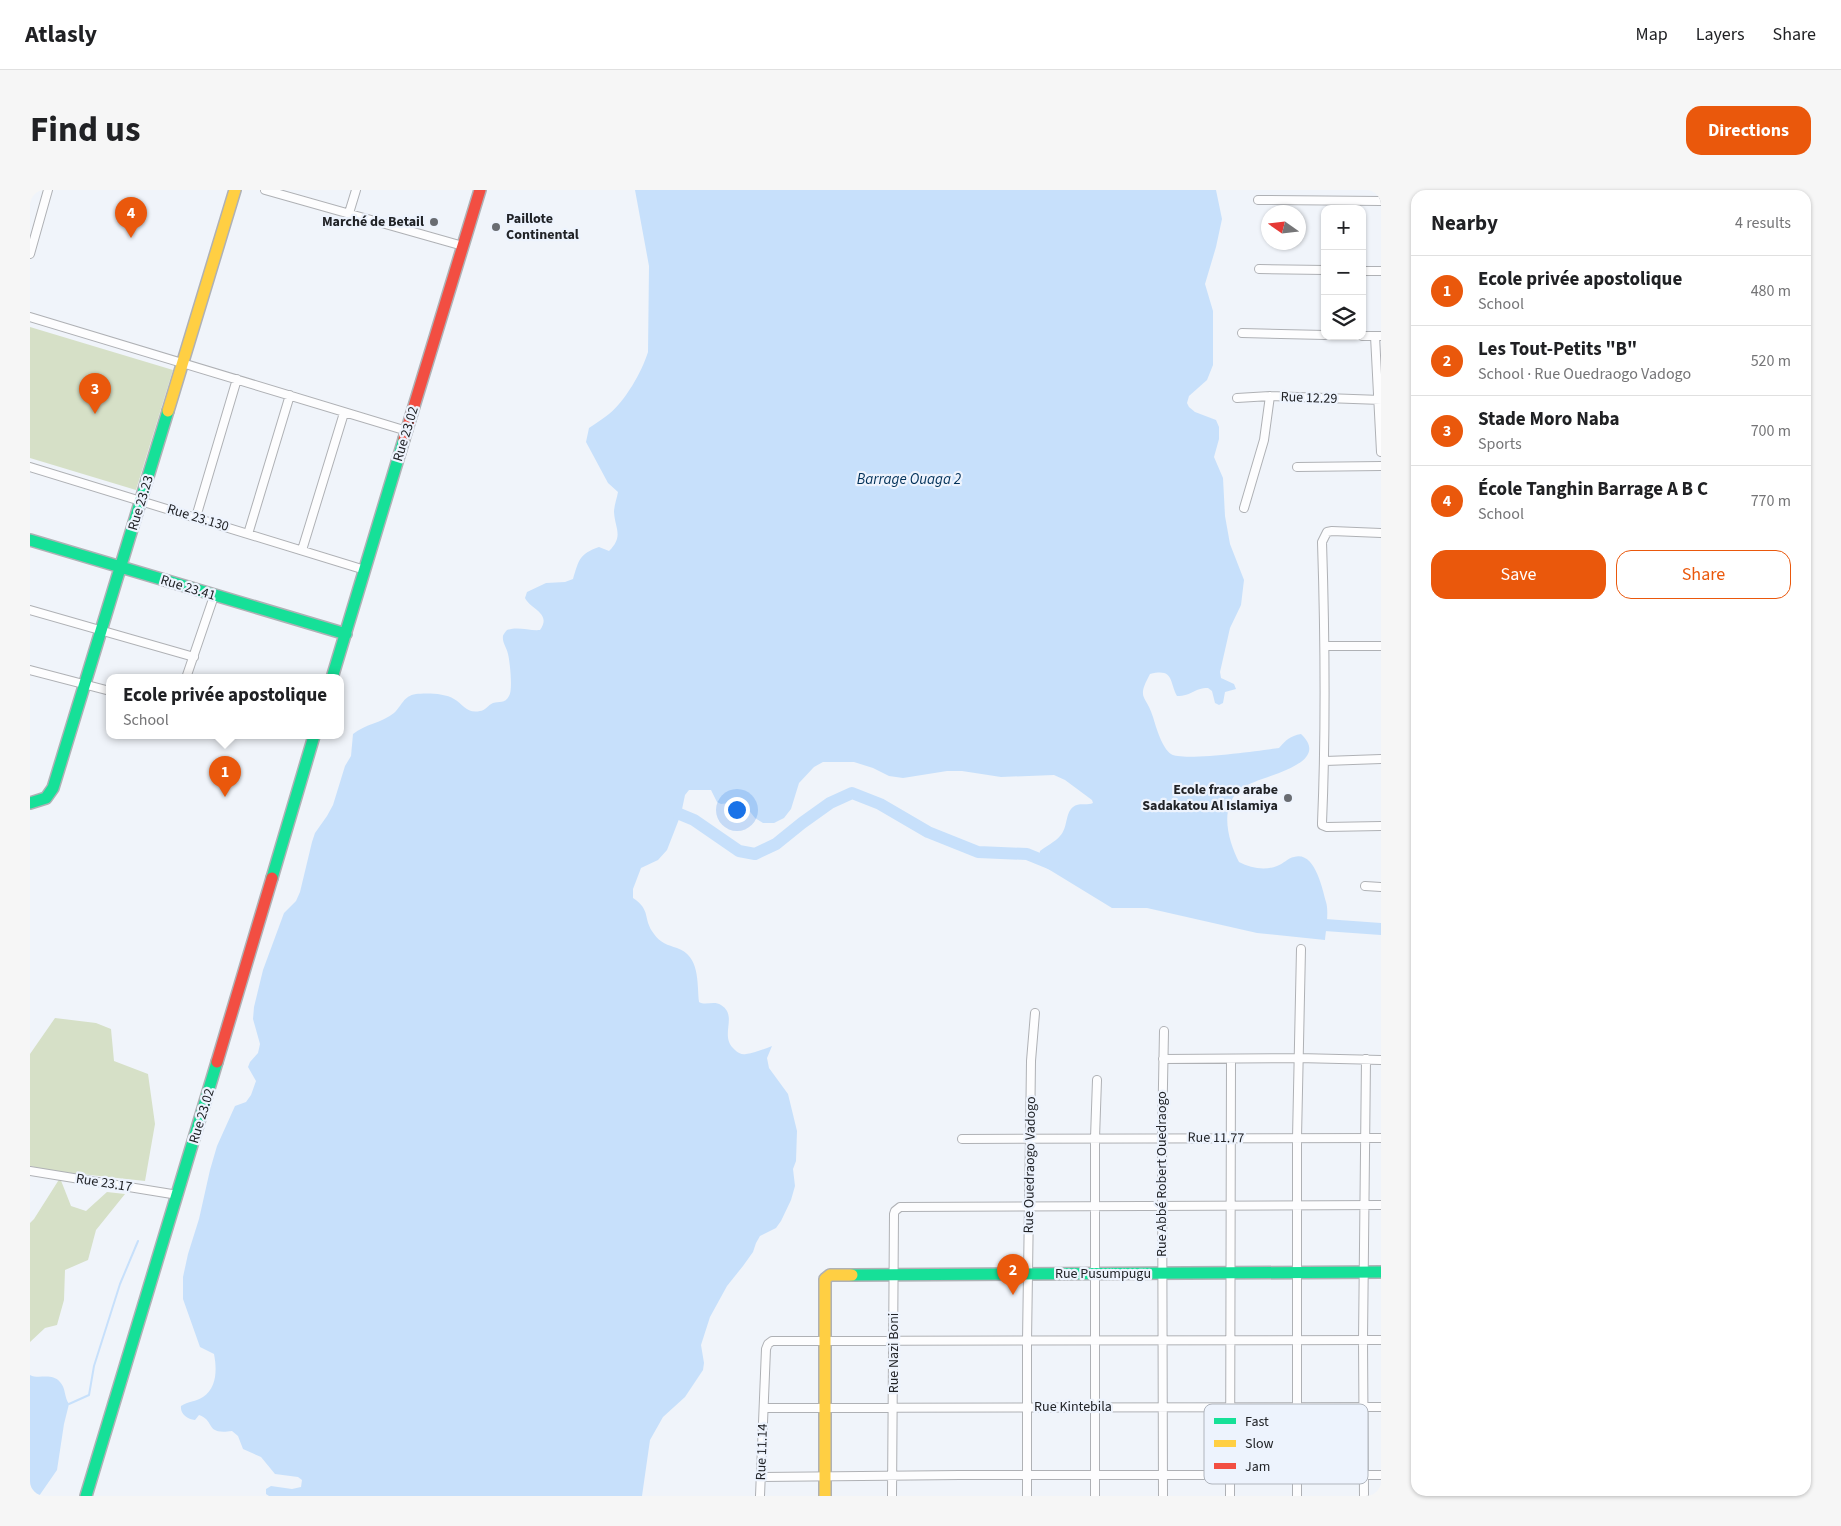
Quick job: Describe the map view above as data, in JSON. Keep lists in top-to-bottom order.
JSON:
{
  "streets": {
    "street": [
      "Rue 12.29",
      "Rue 23.02",
      "Rue 23.23",
      "Rue 23.130",
      "Rue 23.41",
      "Rue 11.77",
      "Rue Ouedraogo Vadogo",
      "Rue Abbé Robert Ouedraogo",
      "Rue 23.17",
      "Rue Pusumpugu",
      "Rue Nazi Boni",
      "Rue Kintebila",
      "Rue 11.14"
    ]
  },
  "crossings": [
    ["Rue 23.02", "Rue 23.130"],
    ["Rue 23.02", "Rue 23.41"],
    ["Rue 23.02", "Rue 23.17"],
    ["Rue 23.23", "Rue 23.130"],
    ["Rue 23.23", "Rue 23.41"],
    ["Rue 11.77", "Rue Ouedraogo Vadogo"],
    ["Rue 11.77", "Rue Abbé Robert Ouedraogo"],
    ["Rue Ouedraogo Vadogo", "Rue Pusumpugu"],
    ["Rue Ouedraogo Vadogo", "Rue Nazi Boni"],
    ["Rue Ouedraogo Vadogo", "Rue Kintebila"],
    ["Rue Abbé Robert Ouedraogo", "Rue Pusumpugu"],
    ["Rue Abbé Robert Ouedraogo", "Rue Kintebila"],
    ["Rue Pusumpugu", "Rue Nazi Boni"],
    ["Rue Pusumpugu", "Rue 11.14"],
    ["Rue Nazi Boni", "Rue Kintebila"],
    ["Rue Kintebila", "Rue 11.14"]
  ],
  "water": ["Barrage Ouaga 2"],
  "places": ["Marché de Betail", "Paillote Continental", "Ecole fraco arabe Sadakatou Al Islamiya"],
  "legend": ["Fast", "Slow", "Jam"],
  "north": "left",
  "page": {
    "header": "Atlasly",
    "nav": ["Map", "Layers", "Share"],
    "title": "Find us",
    "buttons": [
      "Directions",
      ["Save", "Share"]
    ],
    "heading": ["Nearby", "4 results"],
    "pins": [
      "4",
      "3",
      "1",
      "2"
    ],
    "map_buttons": ["+", "−"],
    "list": [
      {
        "mark": "1",
        "name": "Ecole privée apostolique",
        "note": "School",
        "value": "480 m"
      },
      {
        "mark": "2",
        "name": "Les Tout-Petits \"B\"",
        "note": "School · Rue Ouedraogo Vadogo",
        "value": "520 m"
      },
      {
        "mark": "3",
        "name": "Stade Moro Naba",
        "note": "Sports",
        "value": "700 m"
      },
      {
        "mark": "4",
        "name": "École Tanghin Barrage A B C",
        "note": "School",
        "value": "770 m"
      }
    ],
    "popup": ["Ecole privée apostolique", "School"]
  }
}
